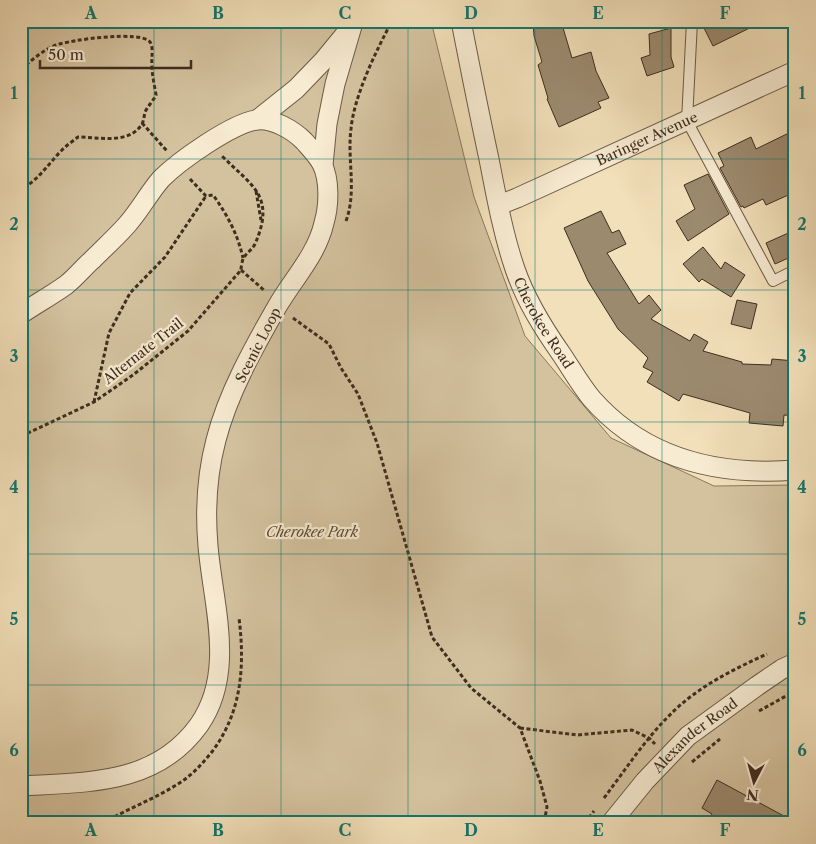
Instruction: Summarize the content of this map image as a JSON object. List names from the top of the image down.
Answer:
{
  "streets": {
    "street": [
      "Baringer Avenue",
      "Cherokee Road",
      "Scenic Loop",
      "Alexander Road"
    ],
    "path": ["Alternate Trail"]
  },
  "crossings": [
    ["Baringer Avenue", "Cherokee Road"]
  ],
  "parks": ["Cherokee Park"],
  "scale_bar": "50 m",
  "north": "bottom",
  "grid": {
    "columns": [
      "A",
      "B",
      "C",
      "D",
      "E",
      "F"
    ],
    "rows": [
      "1",
      "2",
      "3",
      "4",
      "5",
      "6"
    ]
  }
}
